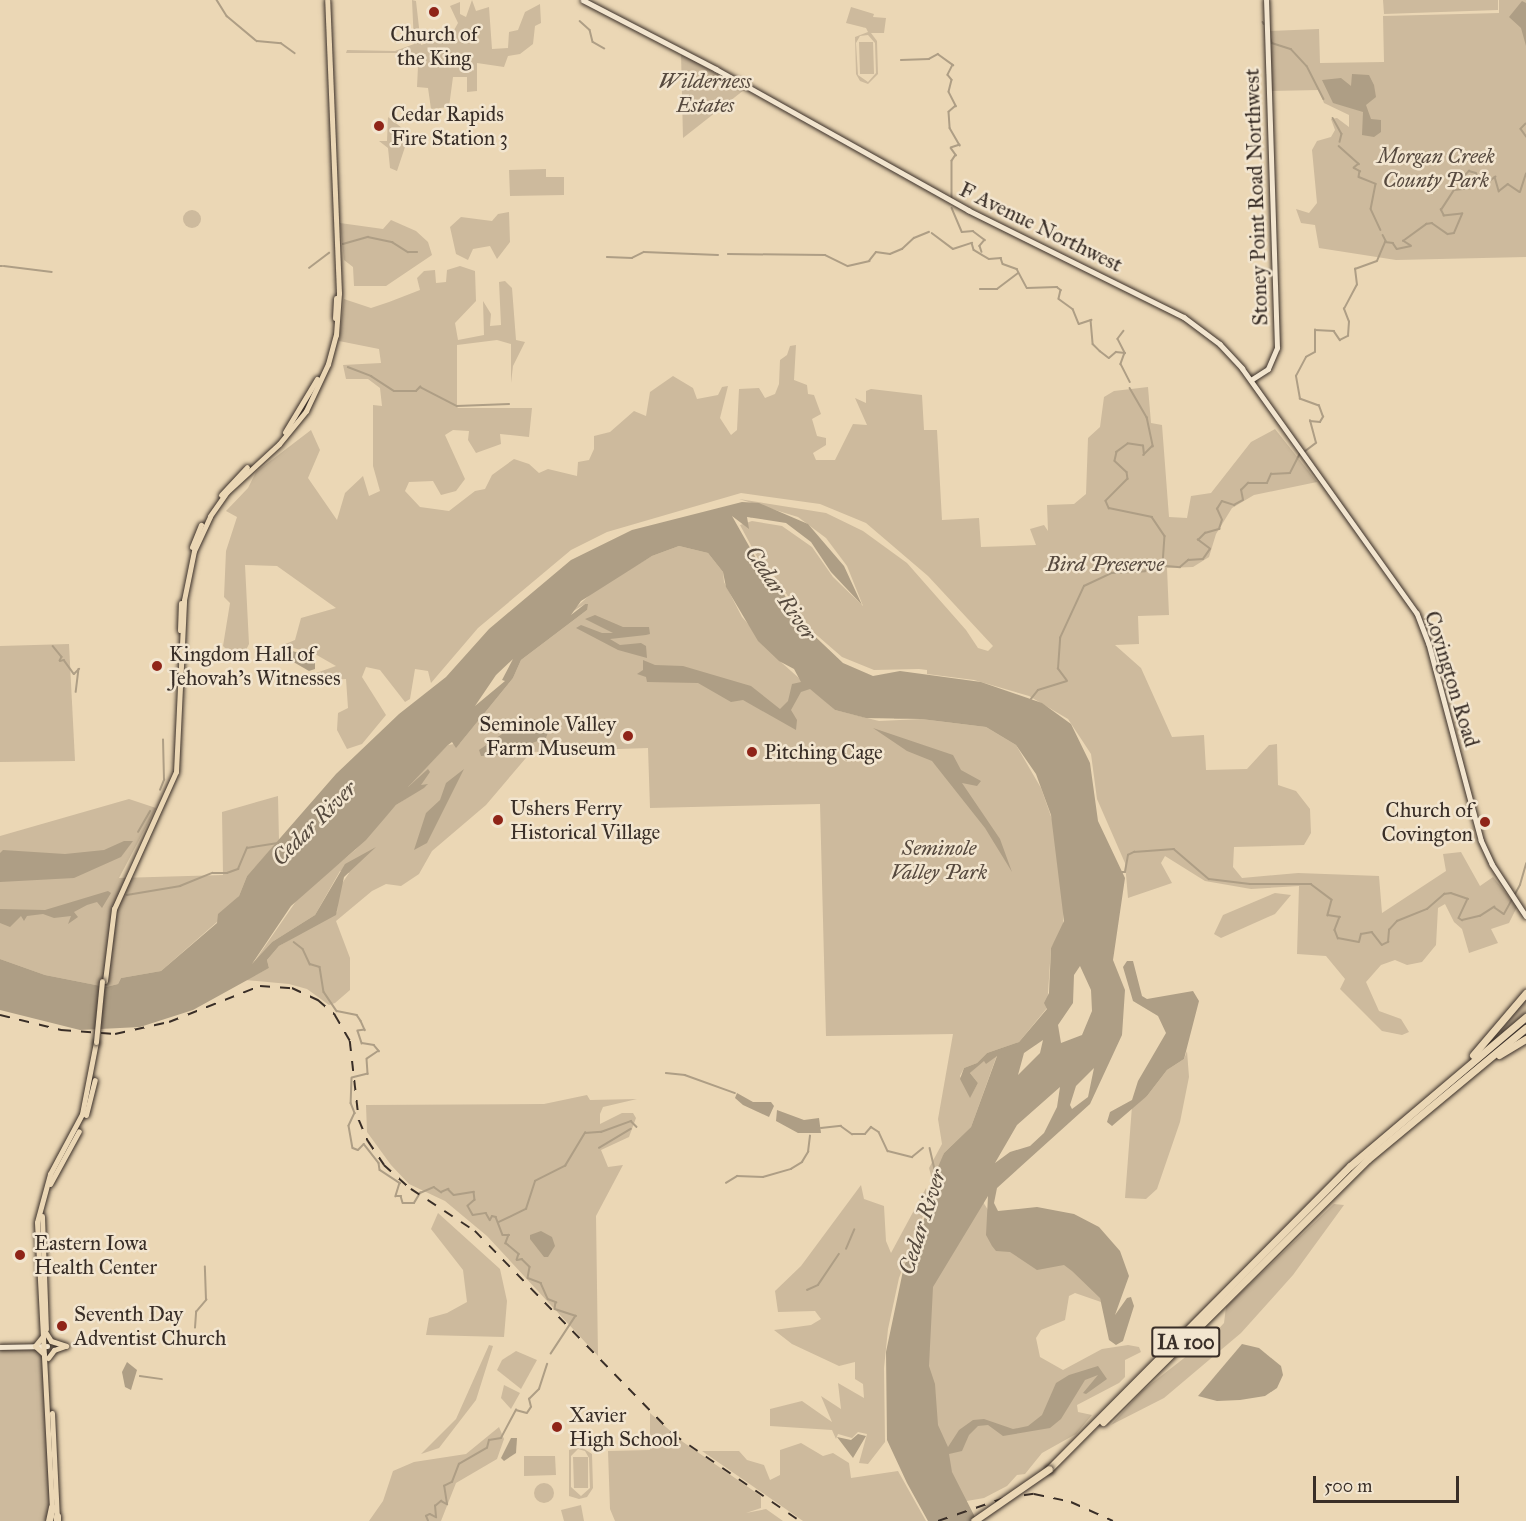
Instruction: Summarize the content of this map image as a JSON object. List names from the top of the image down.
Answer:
{
  "streets": {
    "highway": ["IA 100"],
    "main road": ["Stoney Point Road Northwest", "F Avenue Northwest", "Covington Road"]
  },
  "crossings": [
    ["Stoney Point Road Northwest", "F Avenue Northwest"],
    ["Stoney Point Road Northwest", "Covington Road"],
    ["F Avenue Northwest", "Covington Road"]
  ],
  "water": ["Cedar River"],
  "parks": [
    "Wilderness Estates",
    "Morgan Creek County Park",
    "Bird Preserve",
    "Seminole Valley Park"
  ],
  "places": [
    "Church of the King",
    "Cedar Rapids Fire Station 3",
    "Kingdom Hall of Jehovah's Witnesses",
    "Seminole Valley Farm Museum",
    "Pitching Cage",
    "Ushers Ferry Historical Village",
    "Church of Covington",
    "Eastern Iowa Health Center",
    "Seventh Day Adventist Church",
    "Xavier High School"
  ],
  "scale_bar": "500 m"
}
